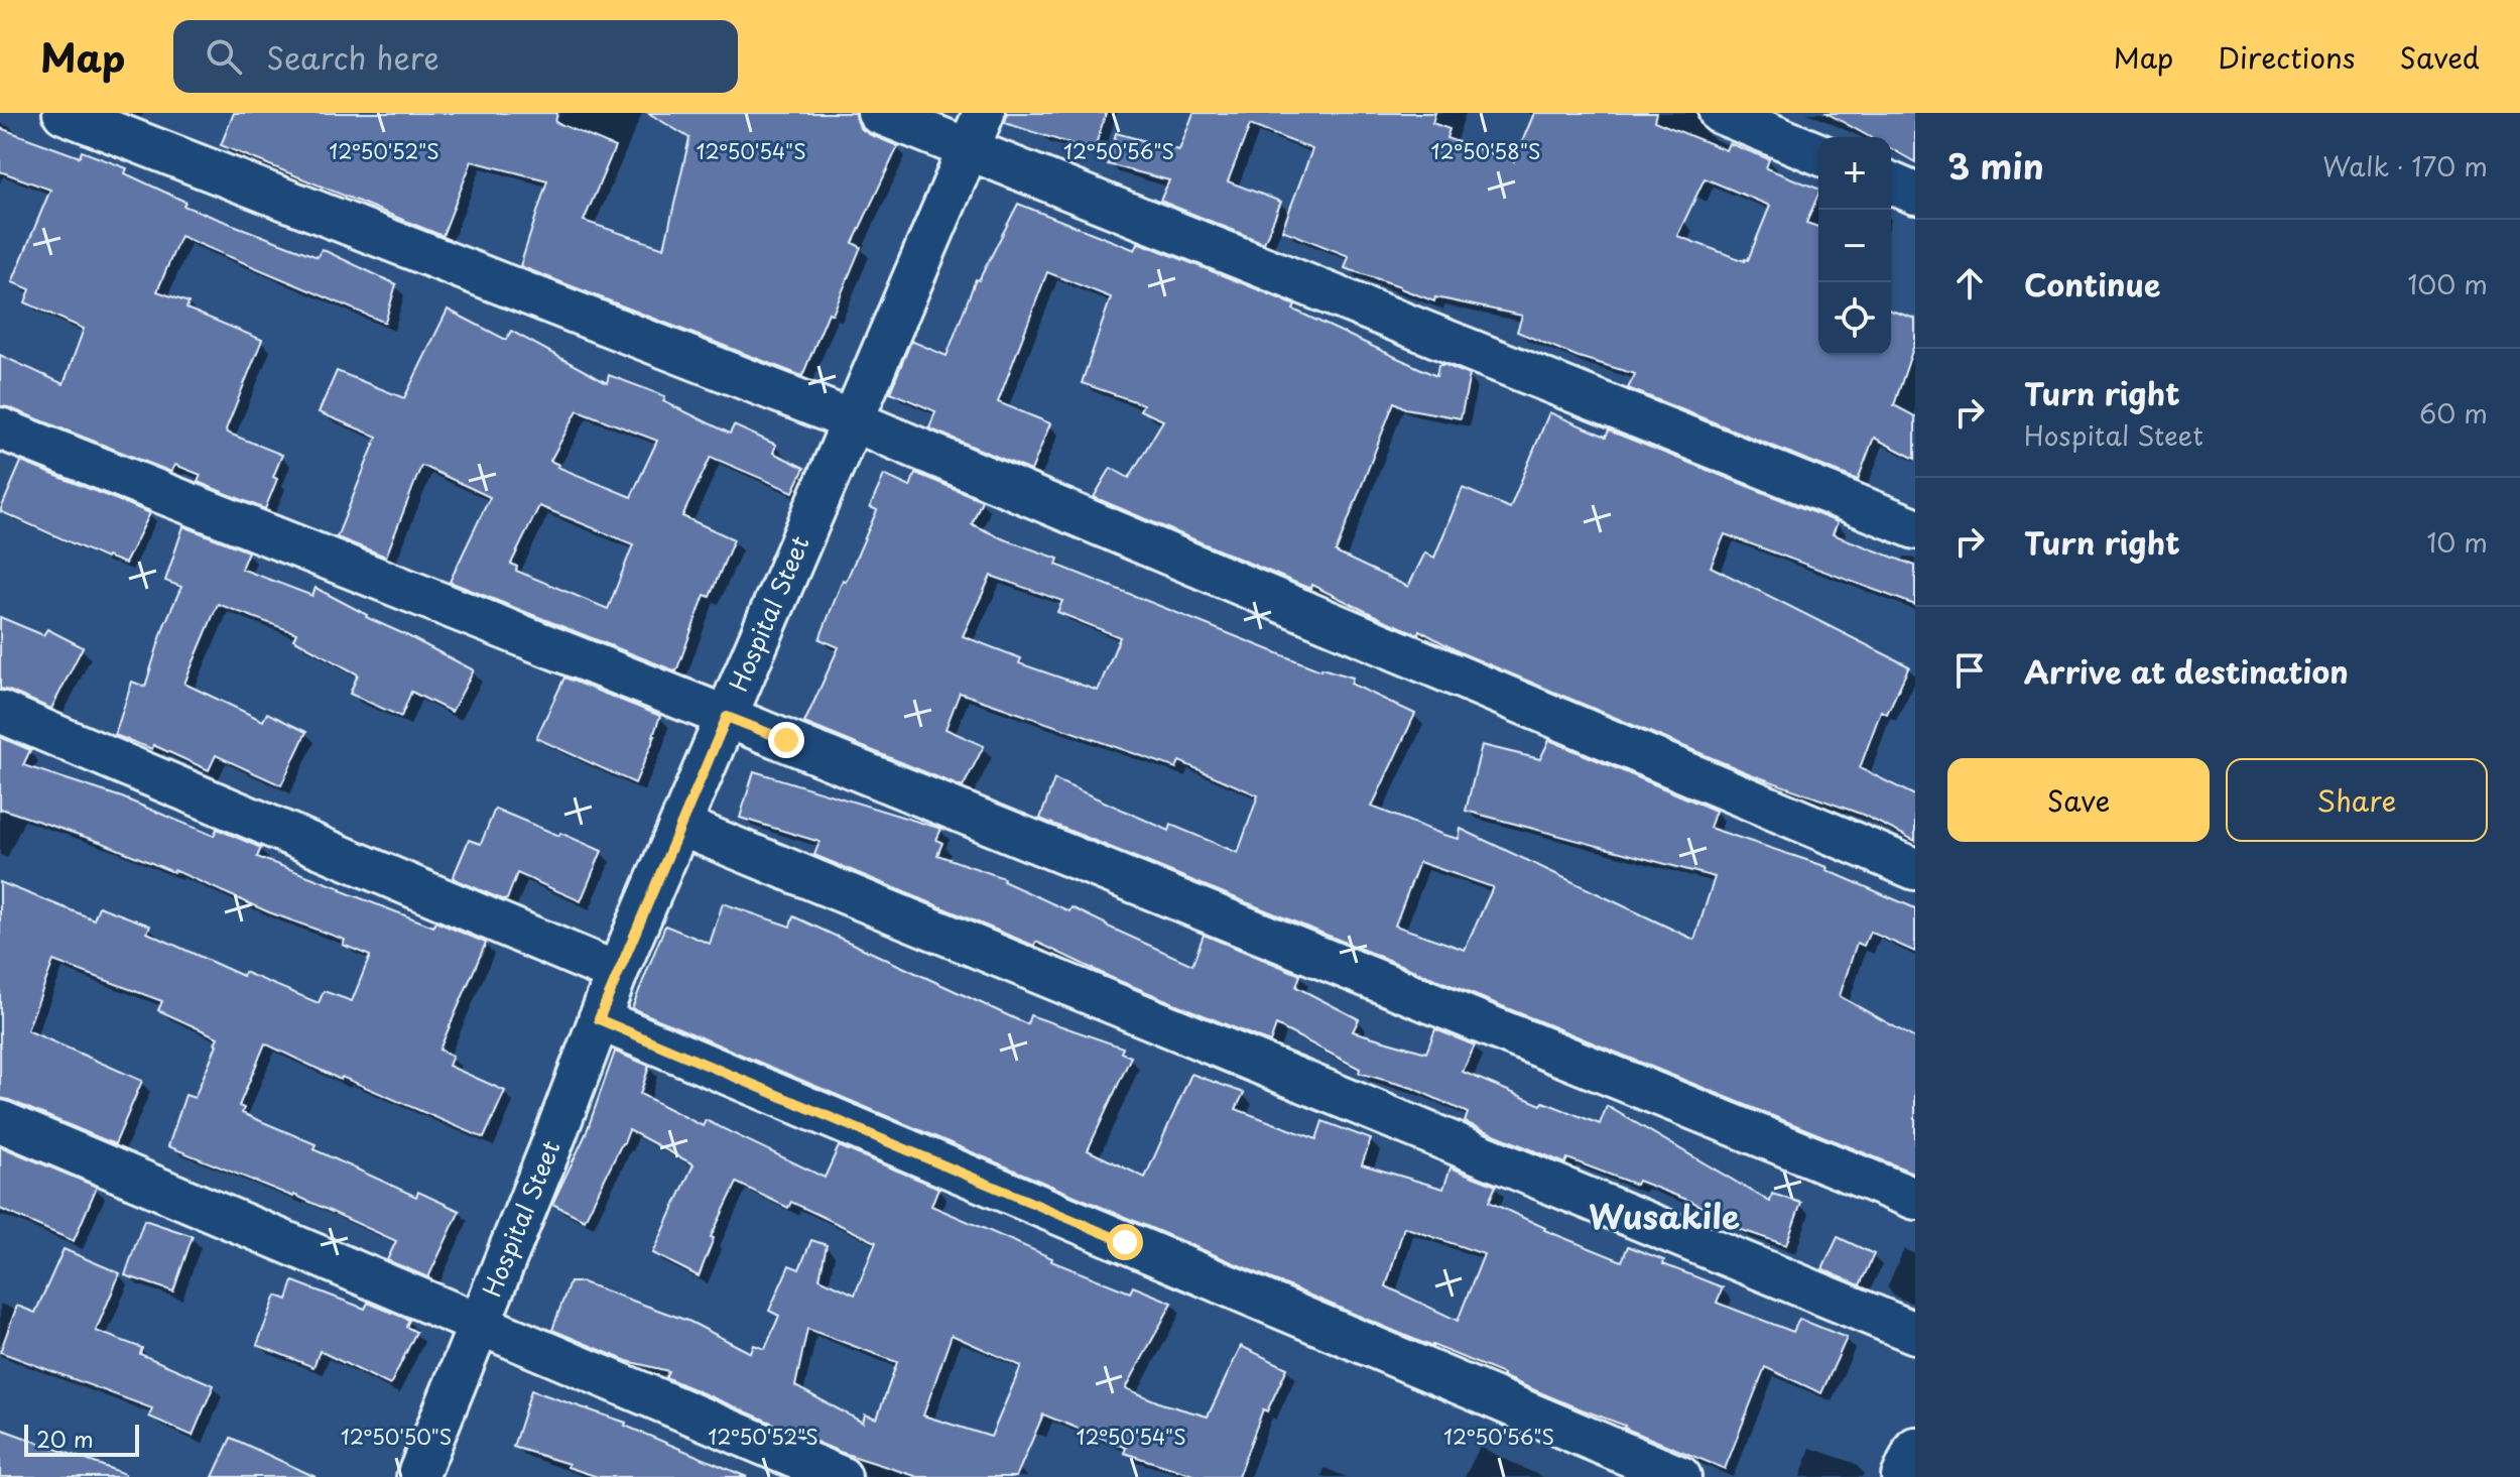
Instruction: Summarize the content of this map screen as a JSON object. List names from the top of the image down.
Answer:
{
  "streets": {
    "street": ["Hospital Steet"]
  },
  "districts": ["Wusakile"],
  "scale_bar": "20 m",
  "page": {
    "header": "Map",
    "search": "Search here",
    "nav": ["Map", "Directions", "Saved"],
    "heading": ["3 min", "Walk · 170 m"],
    "map_buttons": ["+", "−"],
    "list": [
      ["Continue", "100 m"],
      ["Turn right", "Hospital Steet", "60 m"],
      ["Turn right", "10 m"],
      "Arrive at destination"
    ],
    "buttons": ["Save", "Share"],
    "scale": "20 m"
  },
  "coordinates": [
    "12°50'52\"S",
    "12°50'54\"S",
    "12°50'56\"S",
    "12°50'58\"S",
    "12°50'50\"S"
  ]
}
